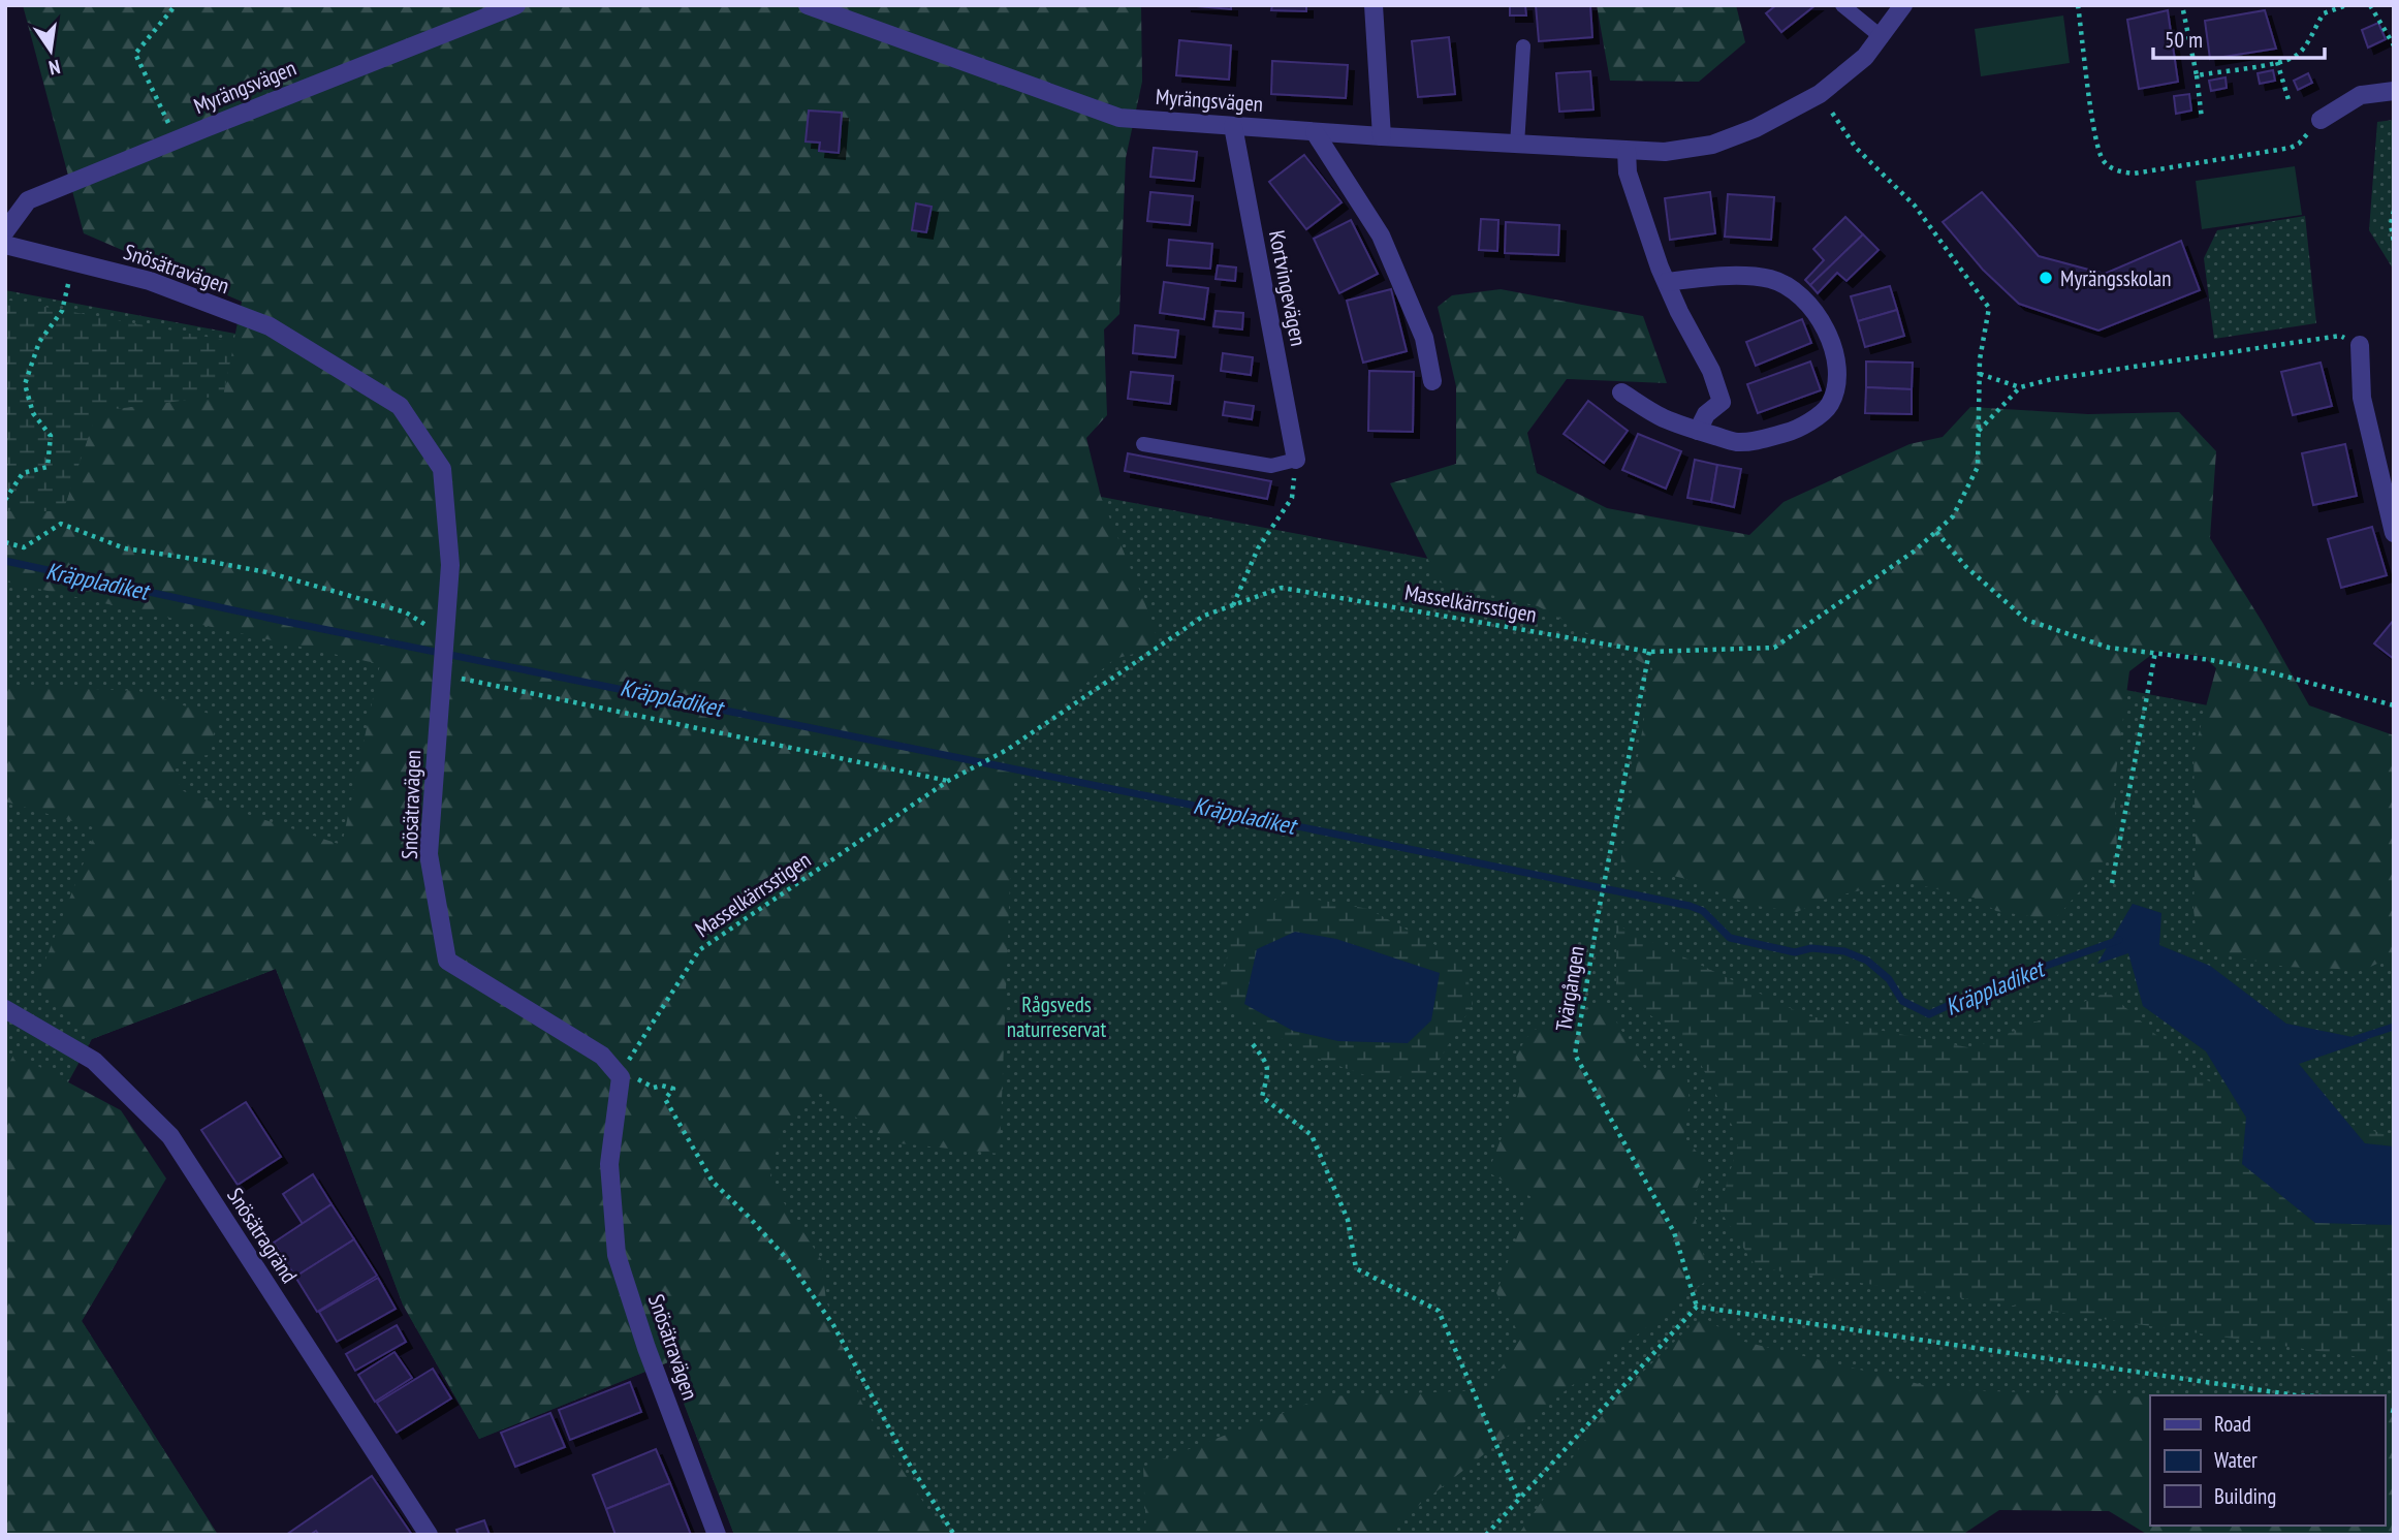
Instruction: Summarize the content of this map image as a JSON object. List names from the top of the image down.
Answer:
{
  "streets": {
    "street": [
      "Myrängsvägen",
      "Snösätravägen",
      "Kortvingevägen",
      "Snösätragränd"
    ],
    "path": ["Masselkärrsstigen", "Tvärgången"]
  },
  "crossings": [
    ["Myrängsvägen", "Kortvingevägen"],
    ["Myrängsvägen", "Masselkärrsstigen"],
    ["Snösätravägen", "Masselkärrsstigen"],
    ["Masselkärrsstigen", "Tvärgången"]
  ],
  "water": ["Kräppladiket"],
  "parks": ["Rågsveds naturreservat"],
  "places": ["Myrängsskolan"],
  "legend": ["Road", "Water", "Building"],
  "scale_bar": "50 m",
  "north": "bottom"
}
